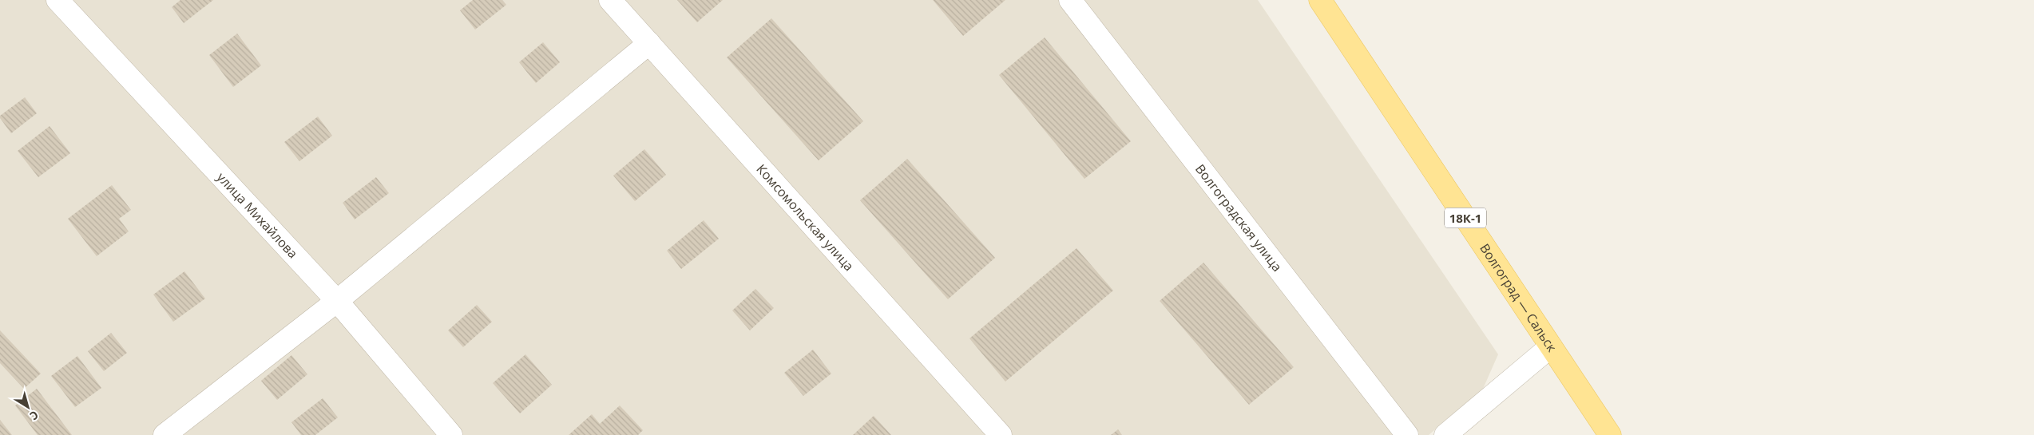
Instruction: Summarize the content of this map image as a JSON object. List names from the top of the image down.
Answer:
{
  "streets": {
    "main road": ["18К-1", "Волгоград — Сальск"],
    "street": ["улица Михайлова", "Комсомольская улица", "Волгоградская улица"]
  },
  "north": "bottom right"
}
